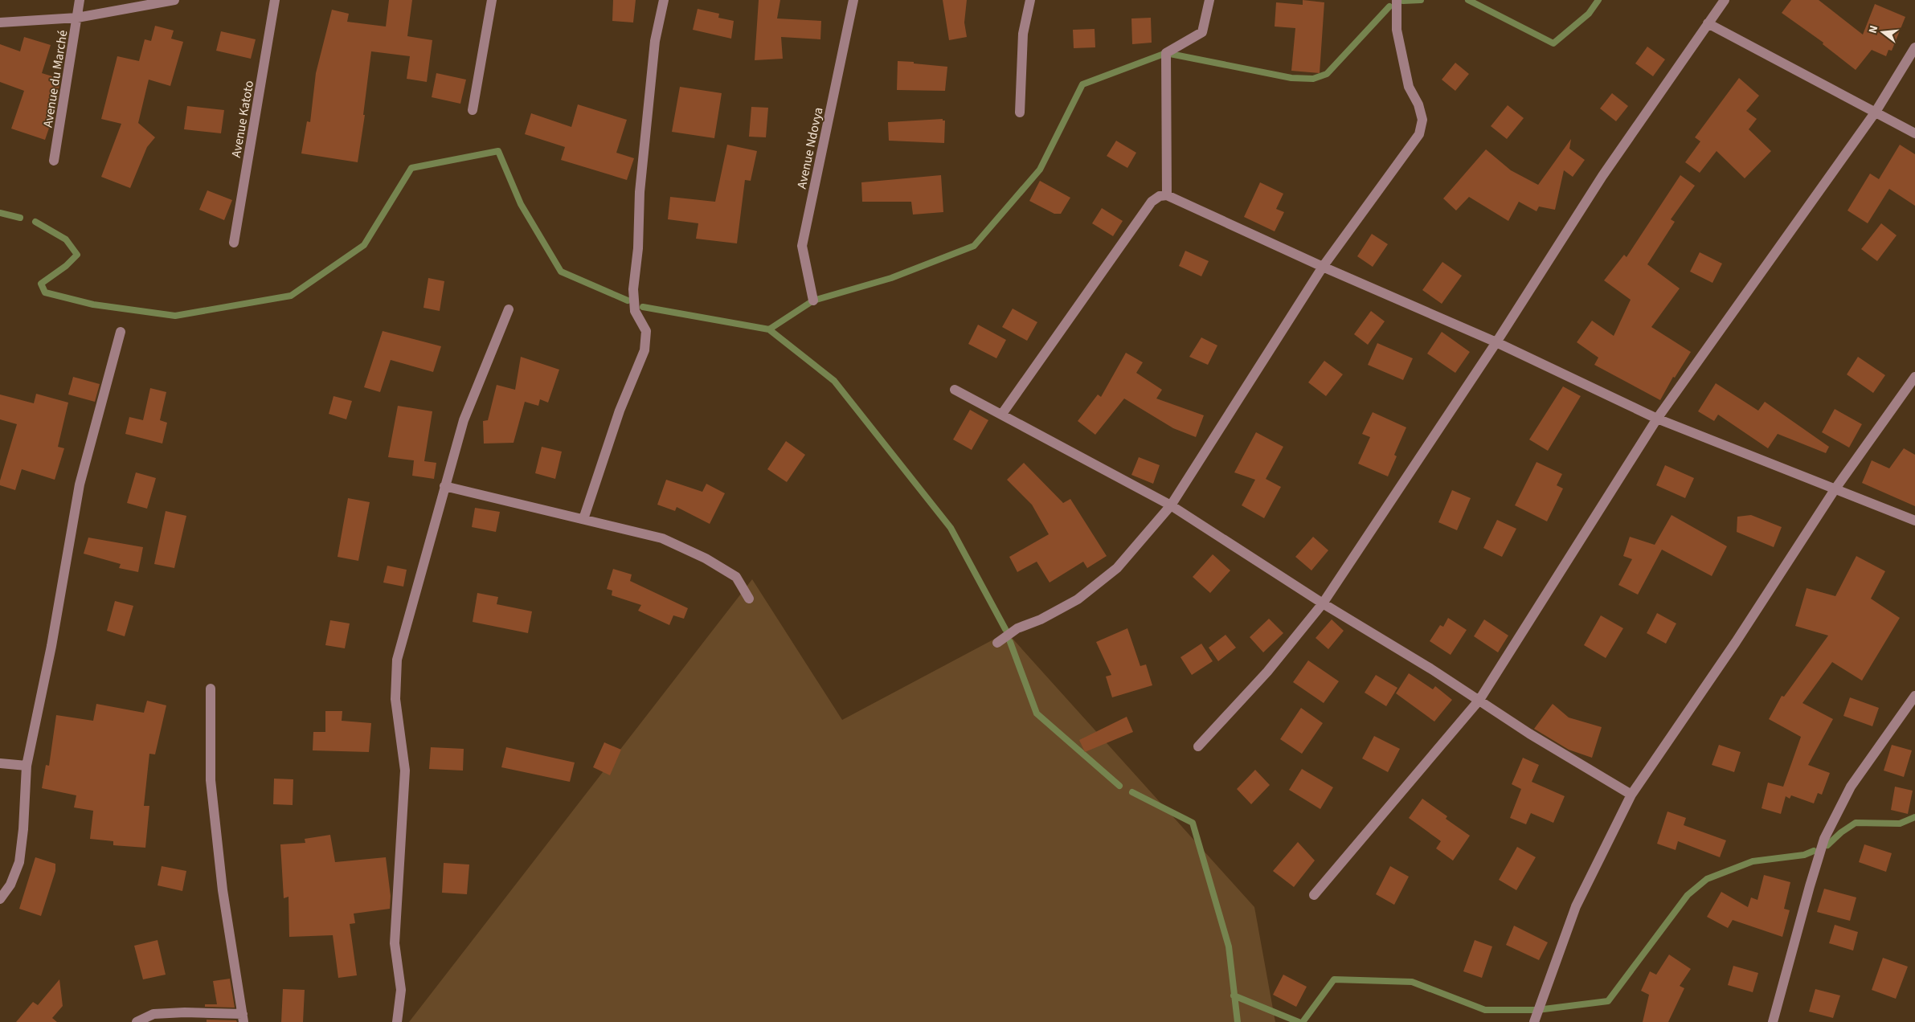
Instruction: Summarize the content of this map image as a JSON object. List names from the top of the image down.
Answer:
{
  "streets": {
    "street": ["Avenue du Marché", "Avenue Katoto", "Avenue Ndovya"]
  },
  "north": "left"
}
